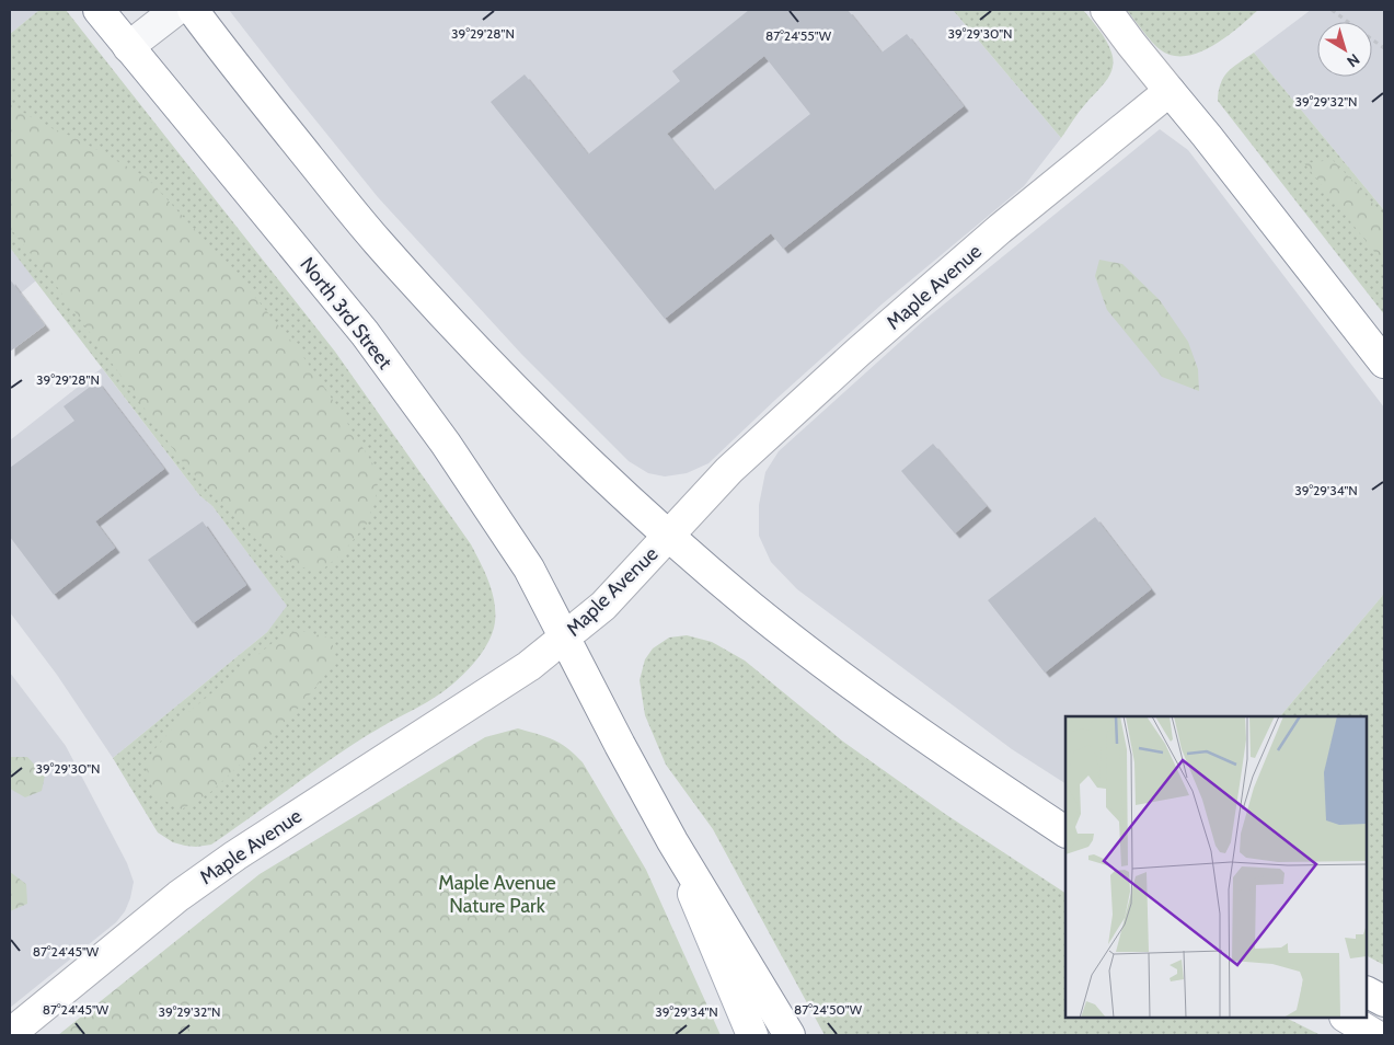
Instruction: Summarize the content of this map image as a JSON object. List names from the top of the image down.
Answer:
{
  "streets": {
    "main road": ["Maple Avenue", "North 3rd Street"]
  },
  "crossings": [
    ["Maple Avenue", "North 3rd Street"]
  ],
  "parks": ["Maple Avenue Nature Park"],
  "north": "bottom right",
  "coordinates": [
    "39°29'28\"N",
    "39°29'30\"N",
    "87°24'55\"W",
    "39°29'32\"N",
    "39°29'34\"N",
    "87°24'45\"W",
    "87°24'50\"W"
  ]
}
